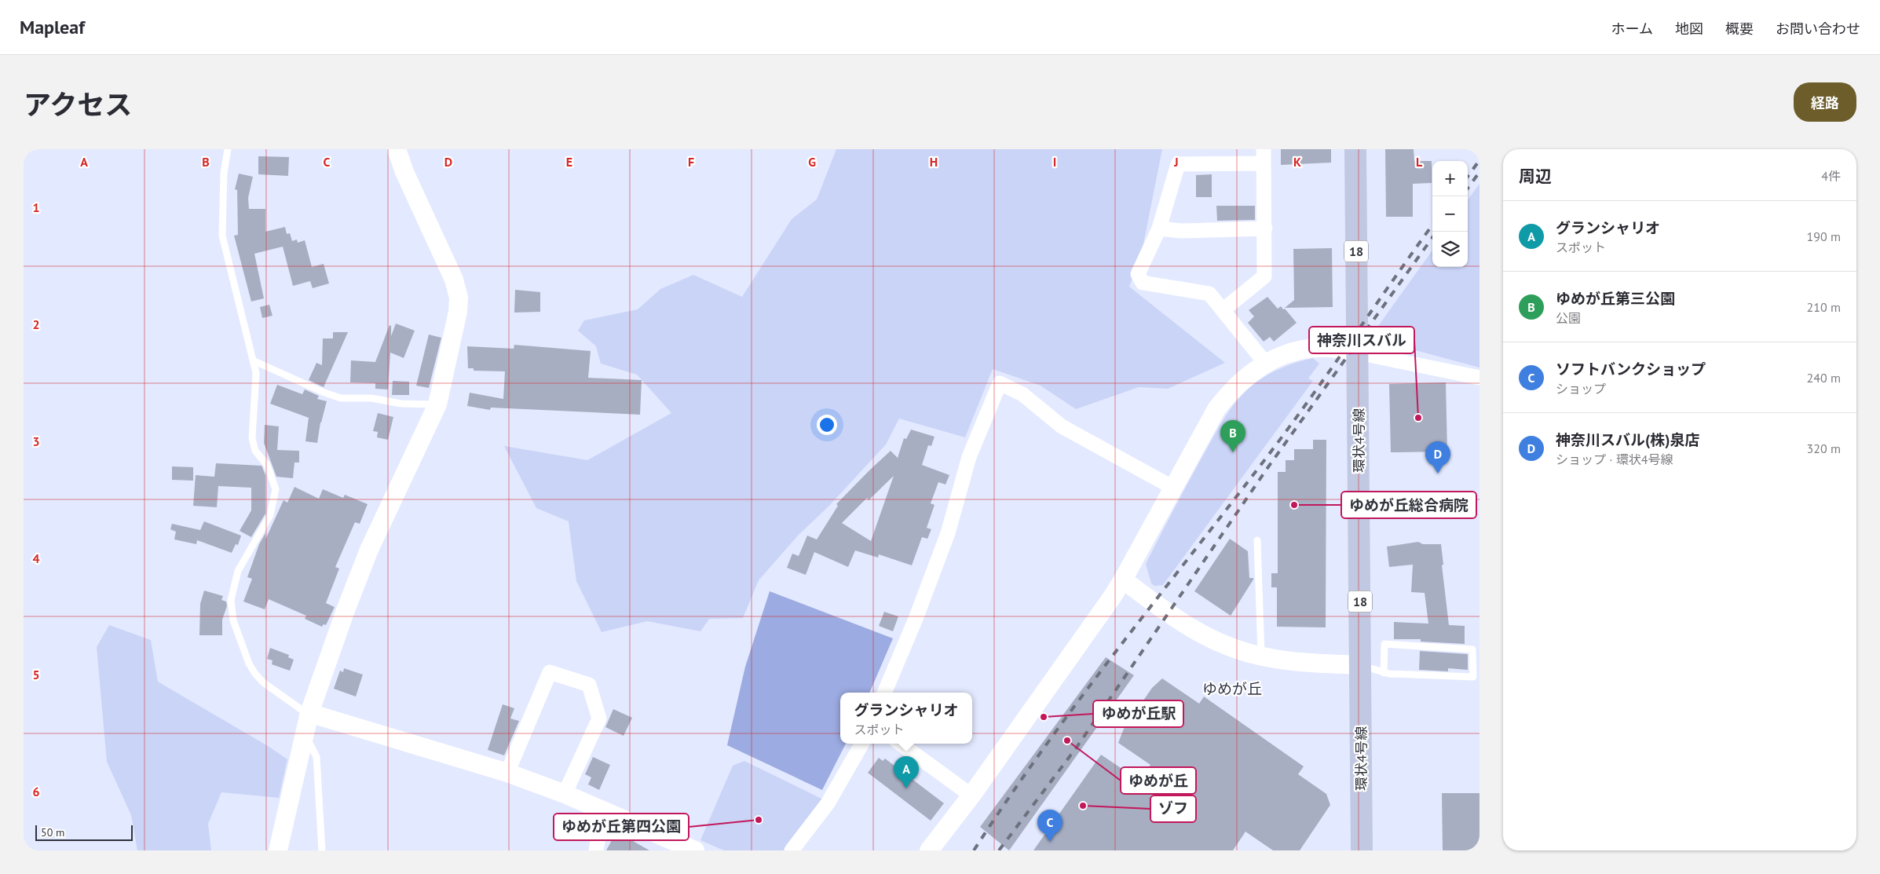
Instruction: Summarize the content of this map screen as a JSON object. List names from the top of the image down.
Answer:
{
  "streets": {
    "main road": ["18", "環状4号線"]
  },
  "districts": ["ゆめが丘"],
  "places": [
    "神奈川スバル",
    "ゆめが丘総合病院",
    "ゆめが丘駅",
    "ゆめが丘",
    "ゾフ",
    "ゆめが丘第四公園"
  ],
  "scale_bar": "50 m",
  "page": {
    "header": "Mapleaf",
    "nav": [
      "ホーム",
      "地図",
      "概要",
      "お問い合わせ"
    ],
    "title": "アクセス",
    "buttons": "経路",
    "heading": ["周辺", "4件"],
    "map_buttons": ["+", "−"],
    "list": [
      {
        "mark": "A",
        "name": "グランシャリオ",
        "note": "スポット",
        "value": "190 m"
      },
      {
        "mark": "B",
        "name": "ゆめが丘第三公園",
        "note": "公園",
        "value": "210 m"
      },
      {
        "mark": "C",
        "name": "ソフトバンクショップ",
        "note": "ショップ",
        "value": "240 m"
      },
      {
        "mark": "D",
        "name": "神奈川スバル(株)泉店",
        "note": "ショップ · 環状4号線",
        "value": "320 m"
      }
    ],
    "pins": [
      "B",
      "D",
      "A",
      "C"
    ],
    "popup": ["グランシャリオ", "スポット"],
    "scale": "50 m"
  },
  "grid": {
    "columns": [
      "A",
      "B",
      "C",
      "D",
      "E",
      "F",
      "G",
      "H",
      "I",
      "J",
      "K",
      "L"
    ],
    "rows": [
      "1",
      "2",
      "3",
      "4",
      "5",
      "6"
    ]
  }
}
